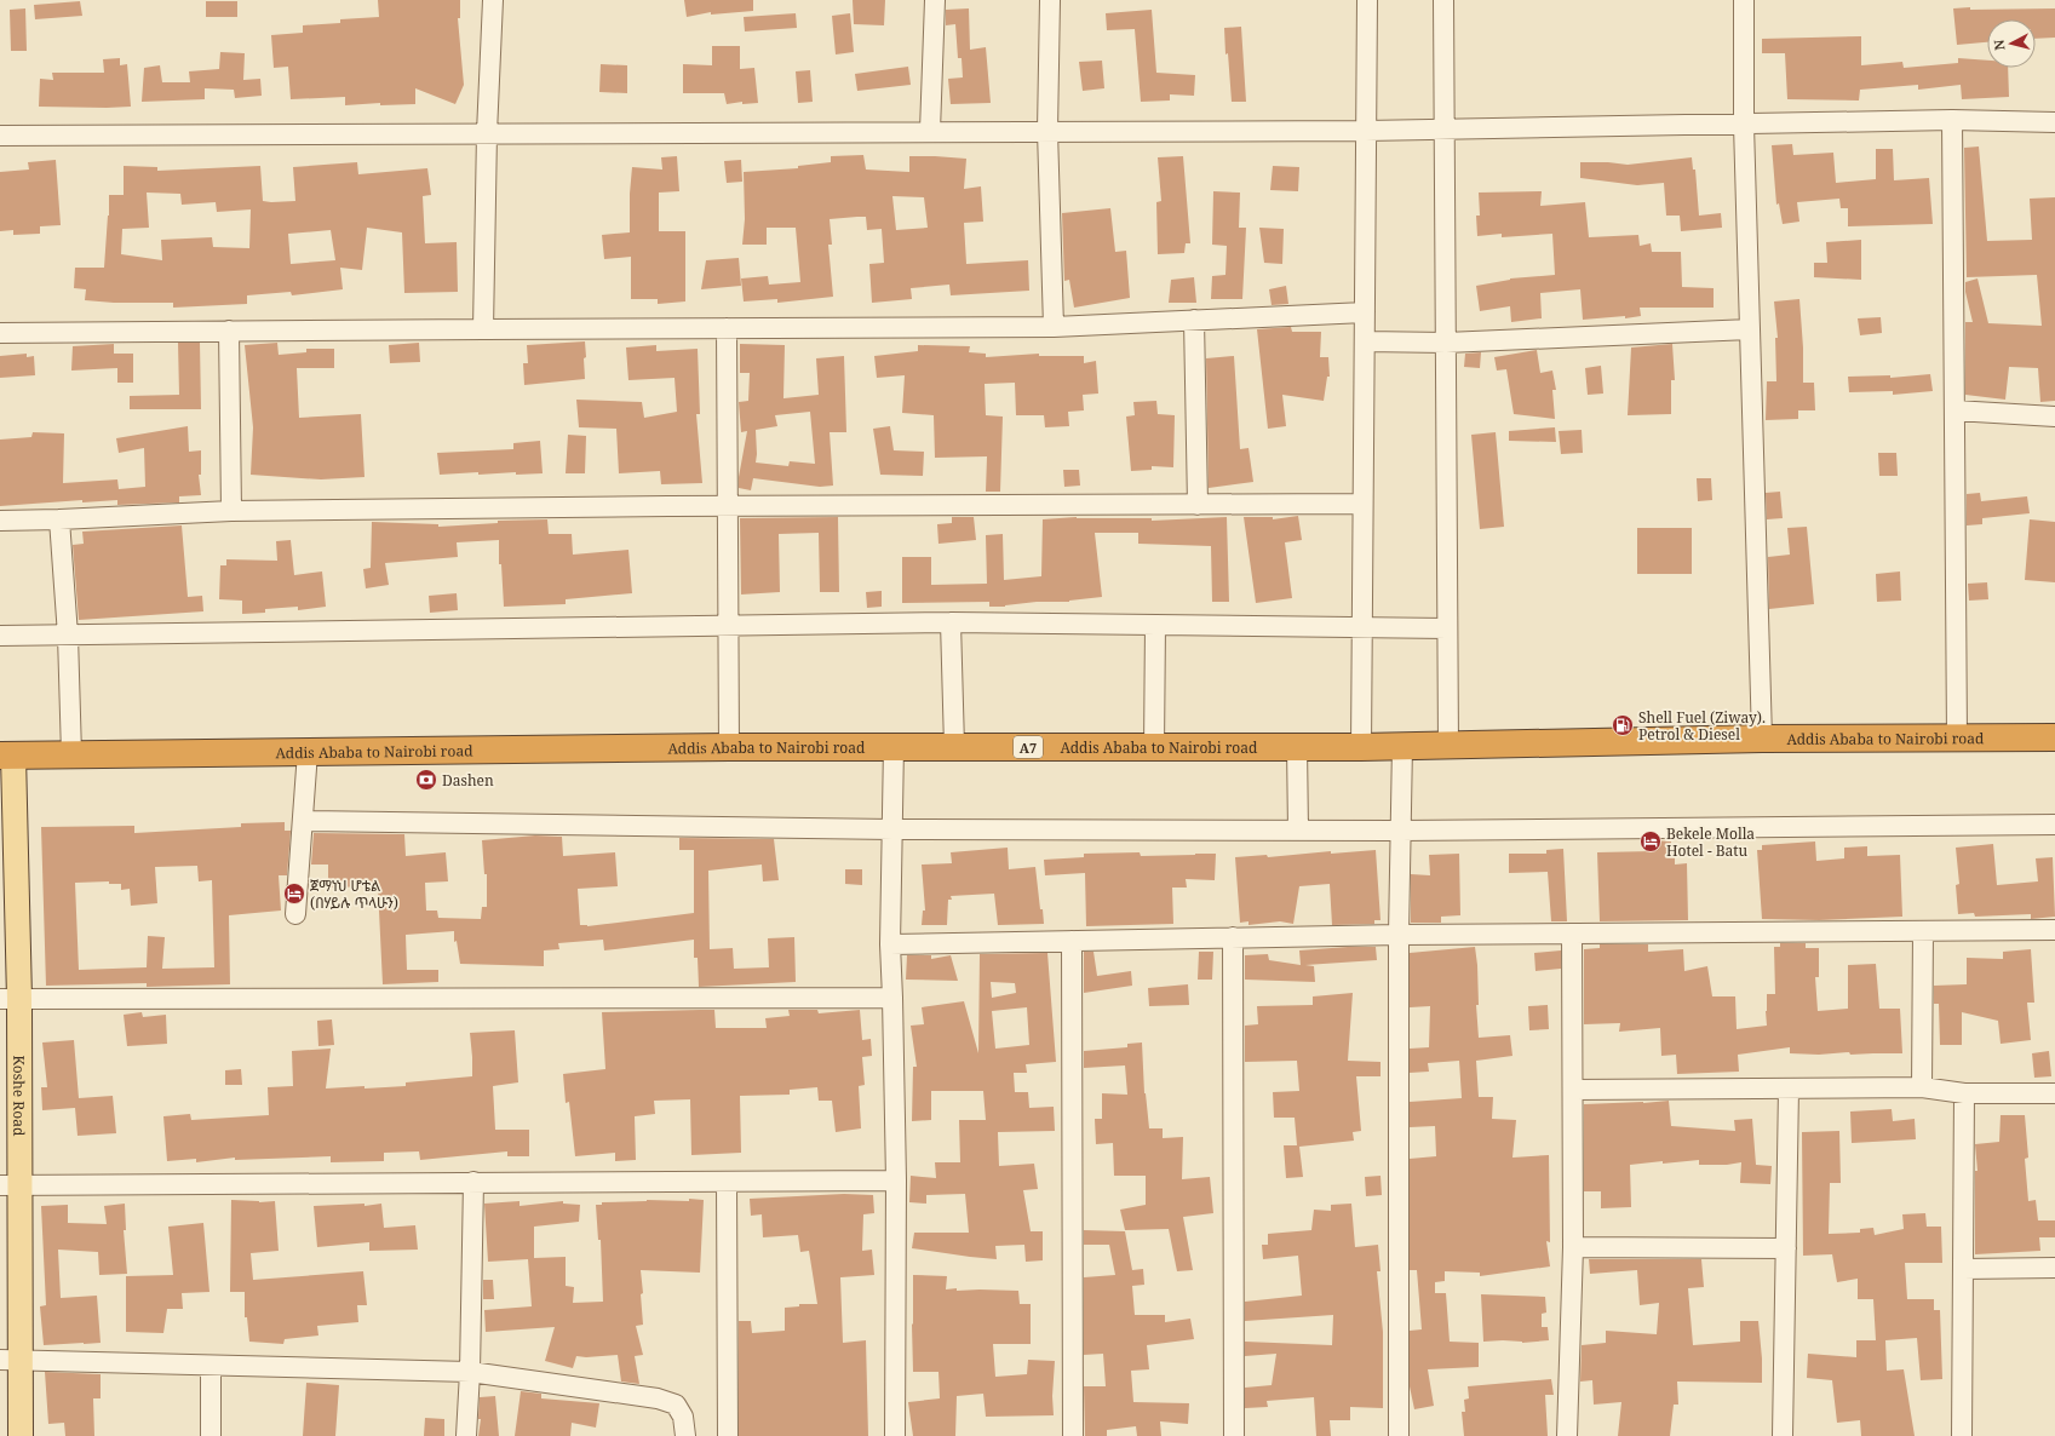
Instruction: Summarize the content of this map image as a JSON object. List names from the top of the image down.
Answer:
{
  "streets": {
    "highway": ["Addis Ababa to Nairobi road", "A7"],
    "main road": ["Koshe Road"]
  },
  "crossings": [
    ["Addis Ababa to Nairobi road", "Koshe Road"]
  ],
  "places": {
    "fuel station": ["Shell Fuel (Ziway). Petrol & Diesel"],
    "bank": ["Dashen"],
    "hotel": ["Bekele Molla Hotel - Batu", "ጀማነህ ሆቴል (በሃይሉ ጥላሁን)"]
  },
  "north": "left"
}
